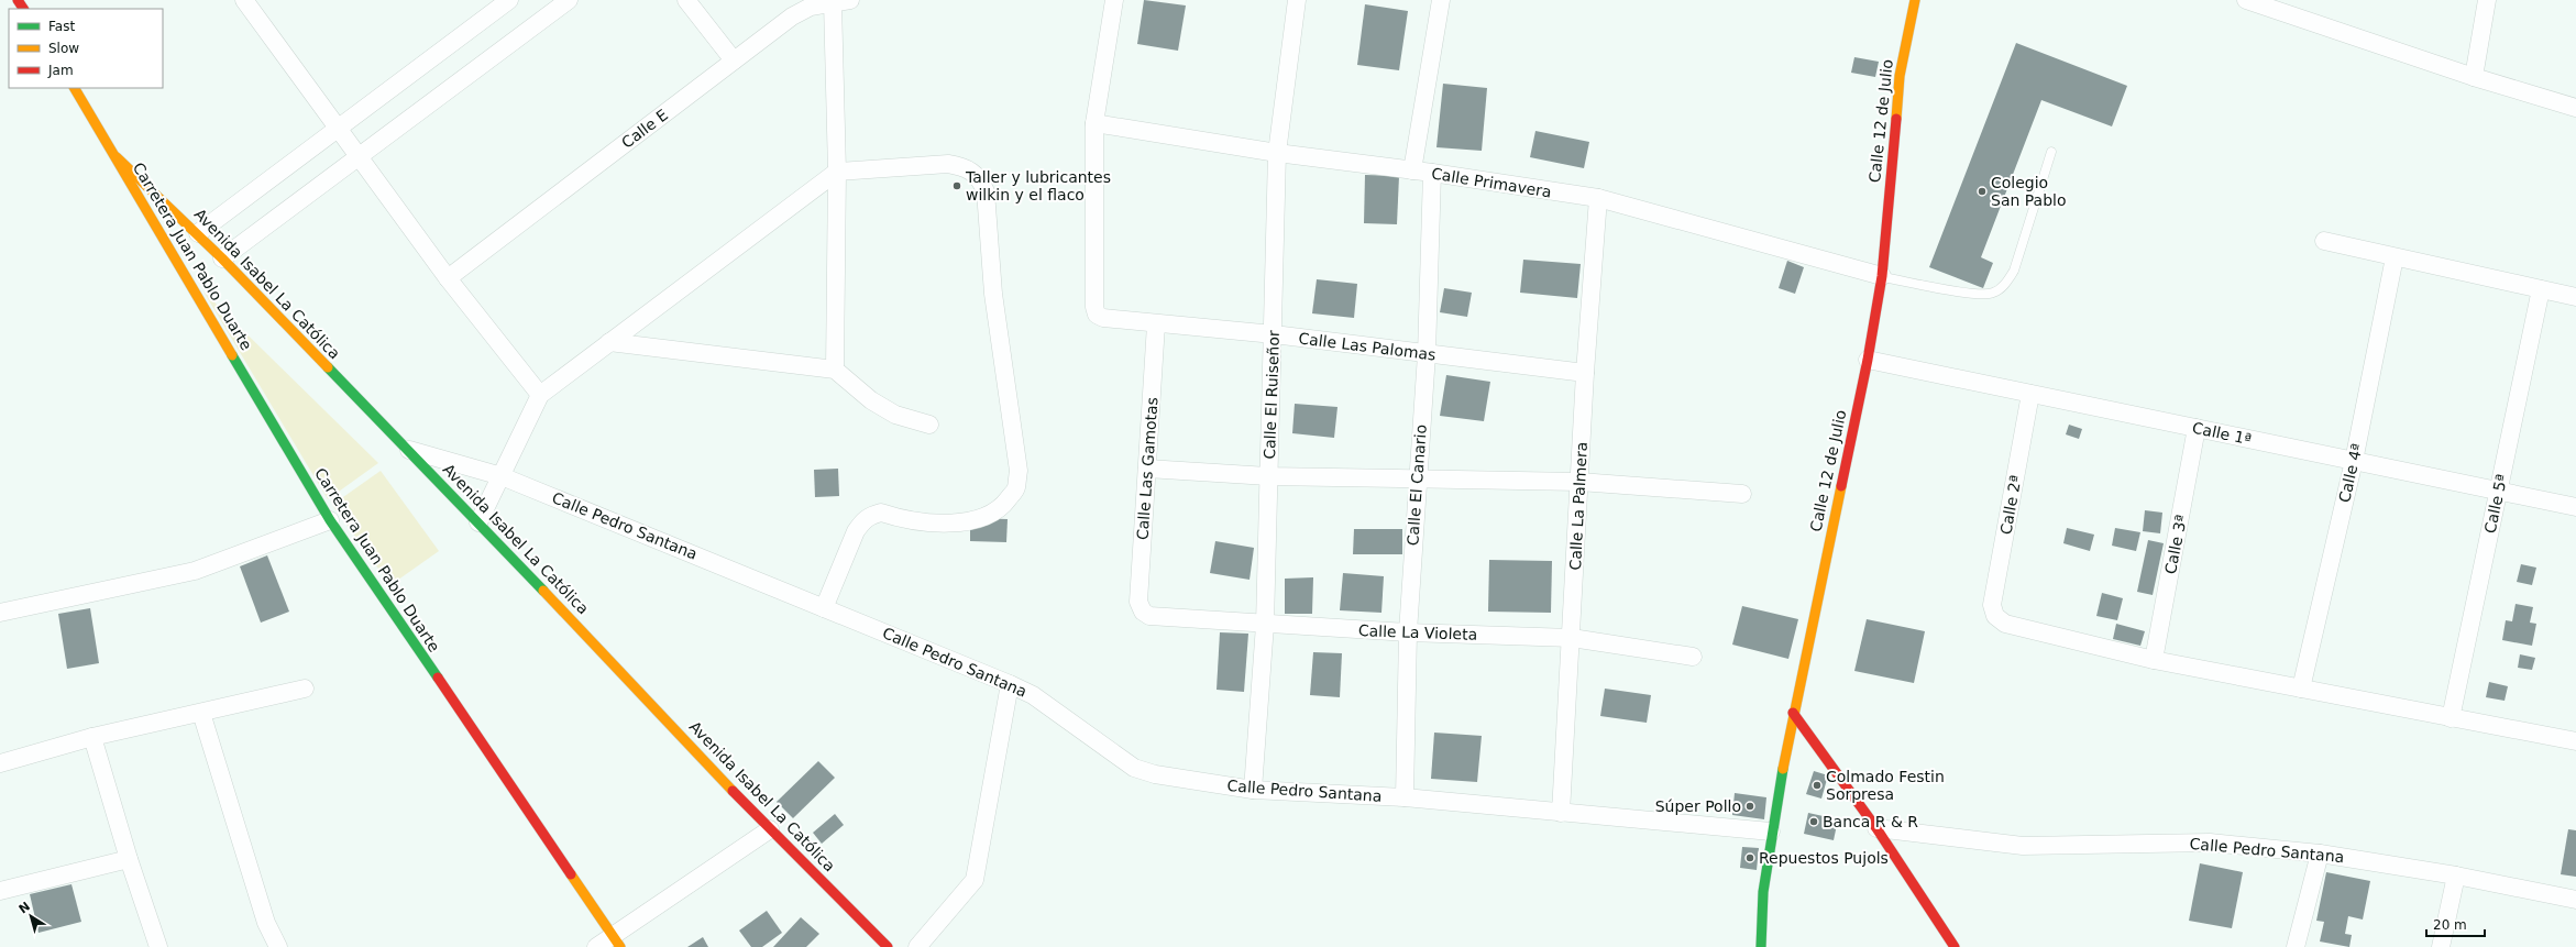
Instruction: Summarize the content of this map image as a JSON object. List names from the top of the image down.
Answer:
{
  "streets": {
    "main road": ["Calle 12 de Julio", "Carretera Juan Pablo Duarte", "Avenida Isabel La Católica"],
    "street": [
      "Calle E",
      "Calle Primavera",
      "Calle Las Palomas",
      "Calle El Ruiseñor",
      "Calle 1ª",
      "Calle Las Gamotas",
      "Calle 4ª",
      "Calle El Canario",
      "Calle 5ª",
      "Calle 2ª",
      "Calle La Palmera",
      "Calle Pedro Santana",
      "Calle 3ª",
      "Calle La Violeta"
    ]
  },
  "crossings": [
    ["Calle 12 de Julio", "Calle Primavera"],
    ["Calle 12 de Julio", "Calle 1ª"],
    ["Calle 12 de Julio", "Calle Pedro Santana"],
    ["Calle Primavera", "Calle Las Palomas"],
    ["Calle Primavera", "Calle El Ruiseñor"],
    ["Calle Primavera", "Calle El Canario"],
    ["Calle Primavera", "Calle La Palmera"],
    ["Carretera Juan Pablo Duarte", "Avenida Isabel La Católica"],
    ["Avenida Isabel La Católica", "Calle Pedro Santana"],
    ["Calle Las Palomas", "Calle El Ruiseñor"],
    ["Calle Las Palomas", "Calle Las Gamotas"],
    ["Calle Las Palomas", "Calle El Canario"],
    ["Calle Las Palomas", "Calle La Palmera"],
    ["Calle El Ruiseñor", "Calle Pedro Santana"],
    ["Calle El Ruiseñor", "Calle La Violeta"],
    ["Calle 1ª", "Calle 4ª"],
    ["Calle 1ª", "Calle 5ª"],
    ["Calle 1ª", "Calle 2ª"],
    ["Calle 1ª", "Calle 3ª"],
    ["Calle Las Gamotas", "Calle La Violeta"],
    ["Calle El Canario", "Calle Pedro Santana"],
    ["Calle El Canario", "Calle La Violeta"],
    ["Calle 2ª", "Calle 3ª"],
    ["Calle La Palmera", "Calle Pedro Santana"],
    ["Calle La Palmera", "Calle La Violeta"]
  ],
  "places": [
    "Taller y lubricantes wilkin y el flaco",
    "Colegio San Pablo",
    "Colmado Festin Sorpresa",
    "Súper Pollo",
    "Banca R & R",
    "Repuestos Pujols"
  ],
  "legend": ["Fast", "Slow", "Jam"],
  "scale_bar": "20 m",
  "north": "top left"
}
